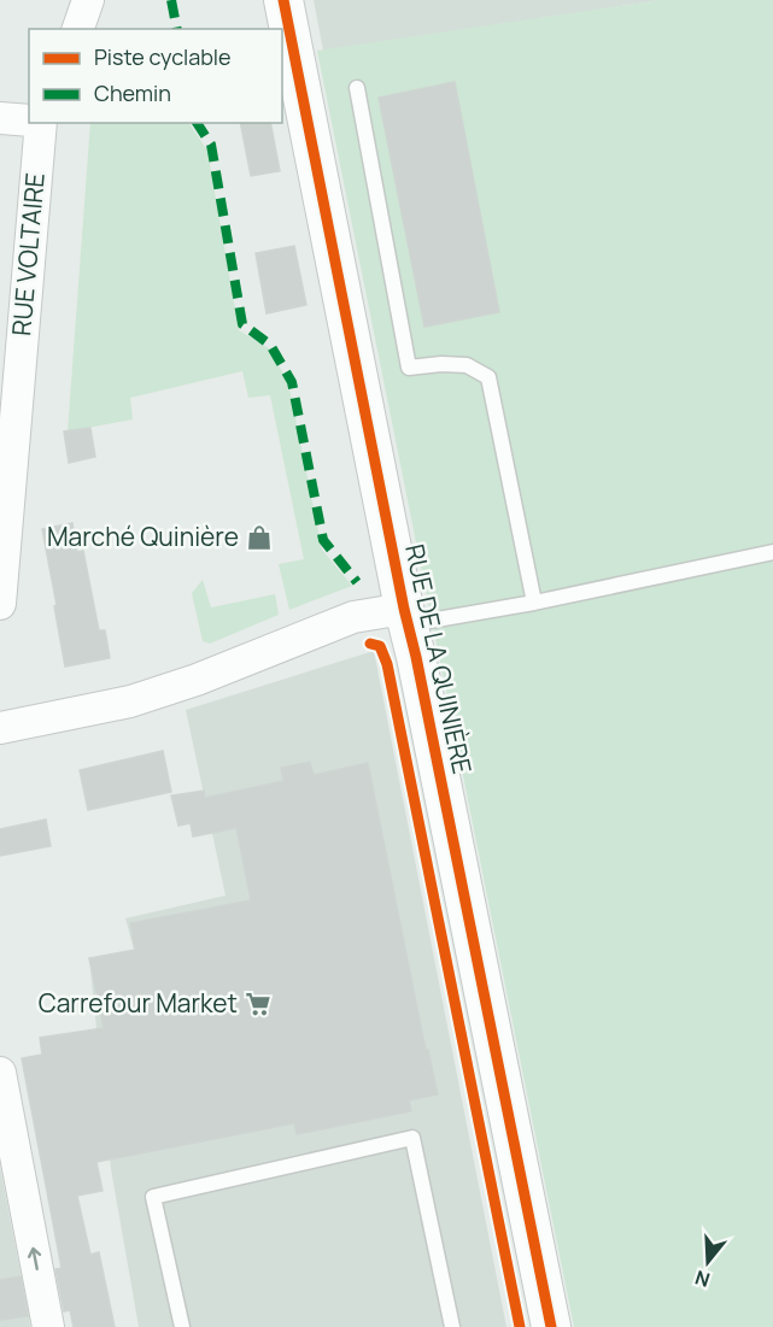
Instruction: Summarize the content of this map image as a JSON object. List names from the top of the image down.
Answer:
{
  "streets": {
    "street": ["RUE VOLTAIRE", "RUE DE LA QUINIÈRE"]
  },
  "places": {
    "shop": ["Marché Quinière"],
    "supermarket": ["Carrefour Market"]
  },
  "legend": ["Piste cyclable", "Chemin"],
  "north": "bottom"
}
